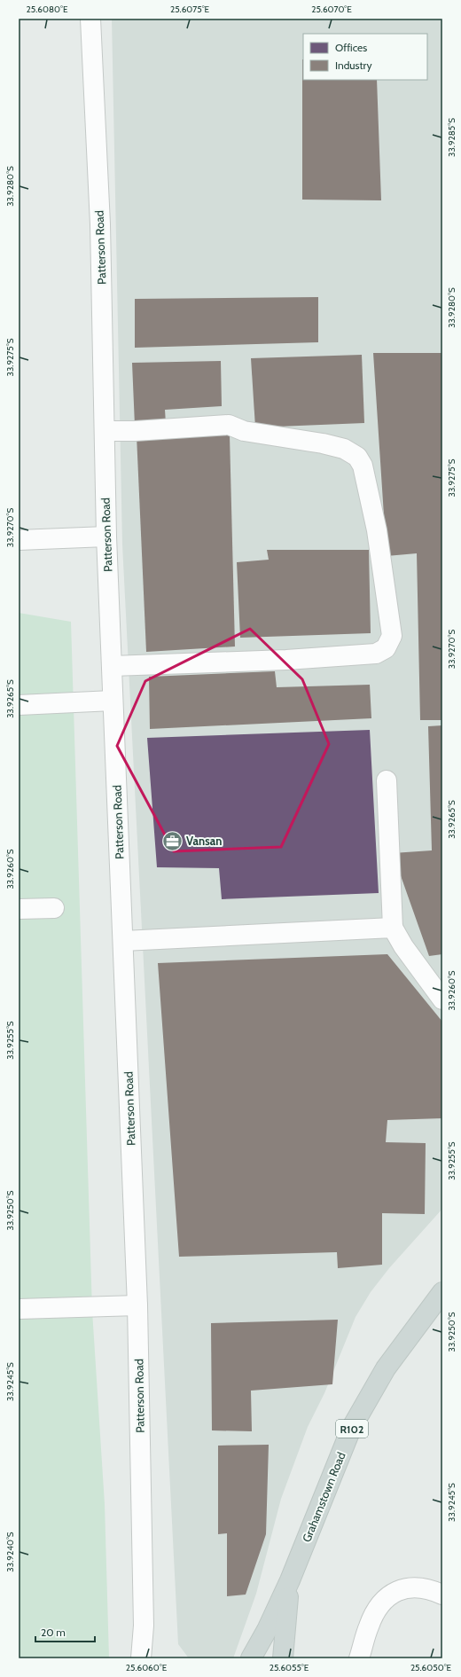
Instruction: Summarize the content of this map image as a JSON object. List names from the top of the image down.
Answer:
{
  "streets": {
    "main road": ["R102", "Grahamstown Road"],
    "street": ["Patterson Road"]
  },
  "places": {
    "office": ["Vansan"]
  },
  "legend": ["Offices", "Industry"],
  "scale_bar": "20 m",
  "coordinates": [
    "25.6080°E",
    "25.6075°E",
    "25.6070°E",
    "33.9285°S",
    "33.9280°S",
    "33.9275°S",
    "33.9270°S",
    "33.9265°S",
    "33.9260°S",
    "33.9255°S",
    "33.9250°S",
    "33.9245°S",
    "33.9240°S",
    "25.6060°E",
    "25.6055°E",
    "25.6050°E"
  ]
}
